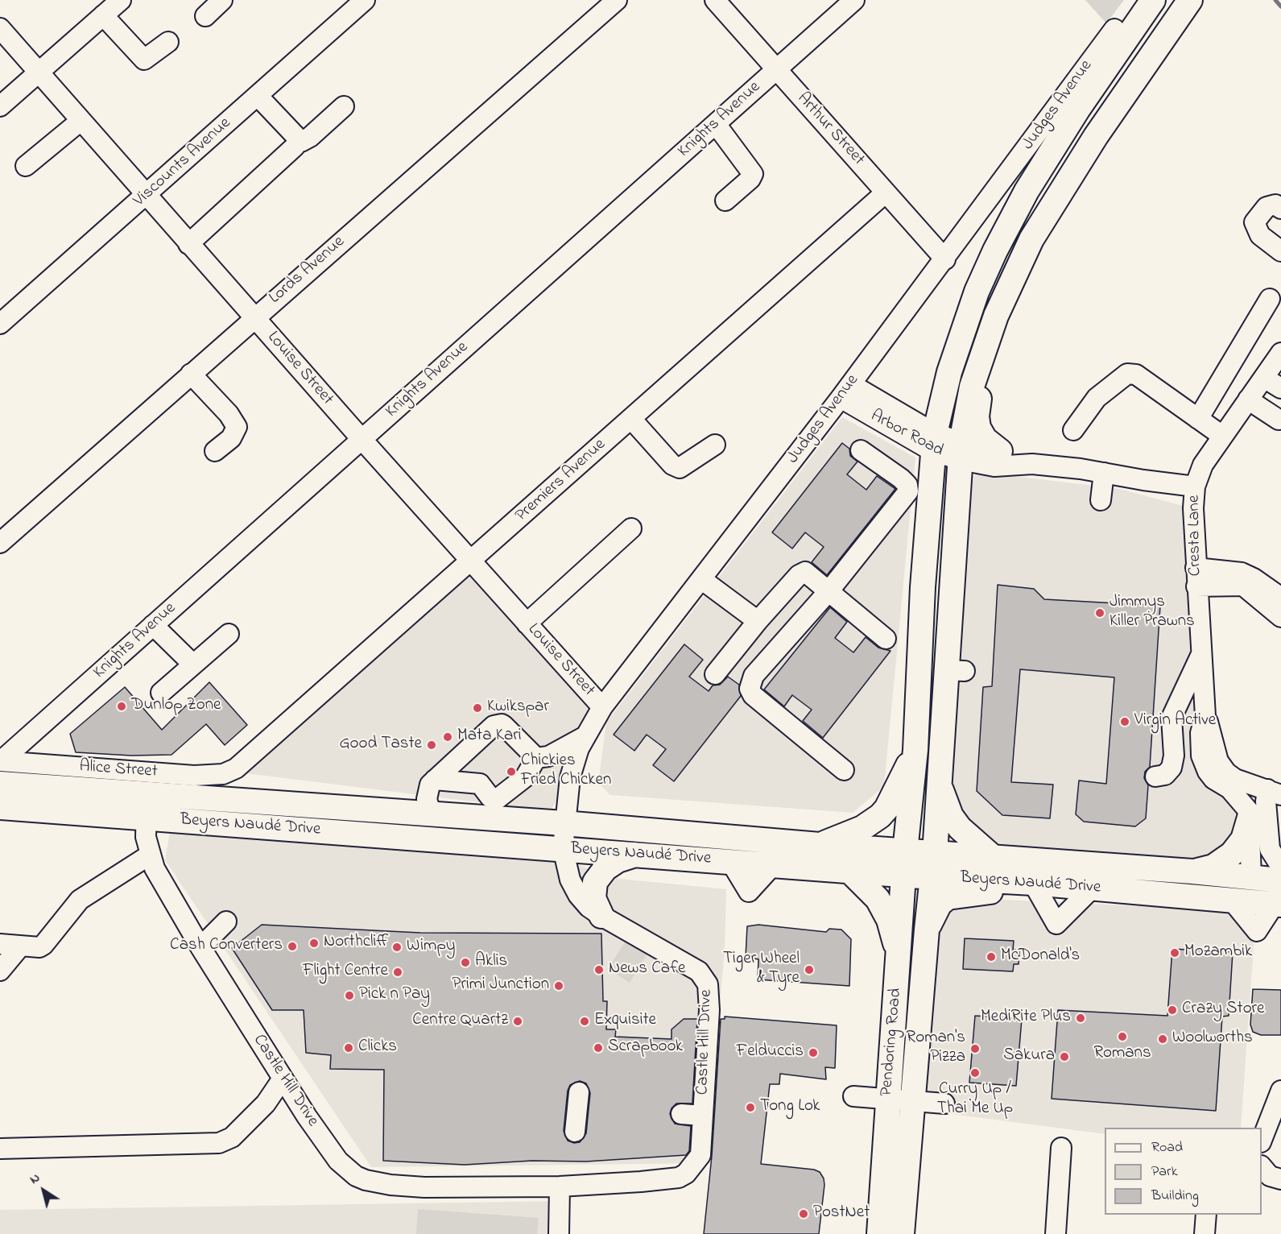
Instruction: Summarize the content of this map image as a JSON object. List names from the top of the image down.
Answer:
{
  "streets": {
    "main road": ["Judges Avenue", "Beyers Naudé Drive", "Pendoring Road"],
    "street": [
      "Knights Avenue",
      "Arthur Street",
      "Viscounts Avenue",
      "Lords Avenue",
      "Louise Street",
      "Arbor Road",
      "Premiers Avenue",
      "Cresta Lane",
      "Alice Street",
      "Castle Hill Drive"
    ]
  },
  "crossings": [
    ["Judges Avenue", "Arthur Street"],
    ["Judges Avenue", "Louise Street"],
    ["Judges Avenue", "Arbor Road"],
    ["Judges Avenue", "Beyers Naudé Drive"],
    ["Judges Avenue", "Castle Hill Drive"],
    ["Judges Avenue", "Pendoring Road"],
    ["Knights Avenue", "Arthur Street"],
    ["Knights Avenue", "Louise Street"],
    ["Knights Avenue", "Alice Street"],
    ["Arthur Street", "Premiers Avenue"],
    ["Viscounts Avenue", "Louise Street"],
    ["Lords Avenue", "Louise Street"],
    ["Louise Street", "Premiers Avenue"],
    ["Arbor Road", "Cresta Lane"],
    ["Premiers Avenue", "Alice Street"],
    ["Cresta Lane", "Beyers Naudé Drive"],
    ["Beyers Naudé Drive", "Castle Hill Drive"],
    ["Beyers Naudé Drive", "Pendoring Road"]
  ],
  "places": [
    "Jimmys Killer Prawns",
    "Dunlop Zone",
    "Kwikspar",
    "Virgin Active",
    "Mata Kari",
    "Good Taste",
    "Chickies Fried Chicken",
    "Northcliff",
    "Cash Converters",
    "Wimpy",
    "Mozambik",
    "McDonald's",
    "Aklis",
    "News Cafe",
    "Tiger Wheel & Tyre",
    "Flight Centre",
    "Primi Junction",
    "Pick n Pay",
    "Crazy Store",
    "MediRite Plus",
    "Centre Quartz",
    "Exquisite",
    "Romans",
    "Woolworths",
    "Clicks",
    "Scrapbook",
    "Roman's Pizza",
    "Felduccis",
    "Sakura",
    "Curry Up / Thai Me Up",
    "Tong Lok",
    "PostNet"
  ],
  "legend": ["Road", "Park", "Building"],
  "north": "top left"
}
